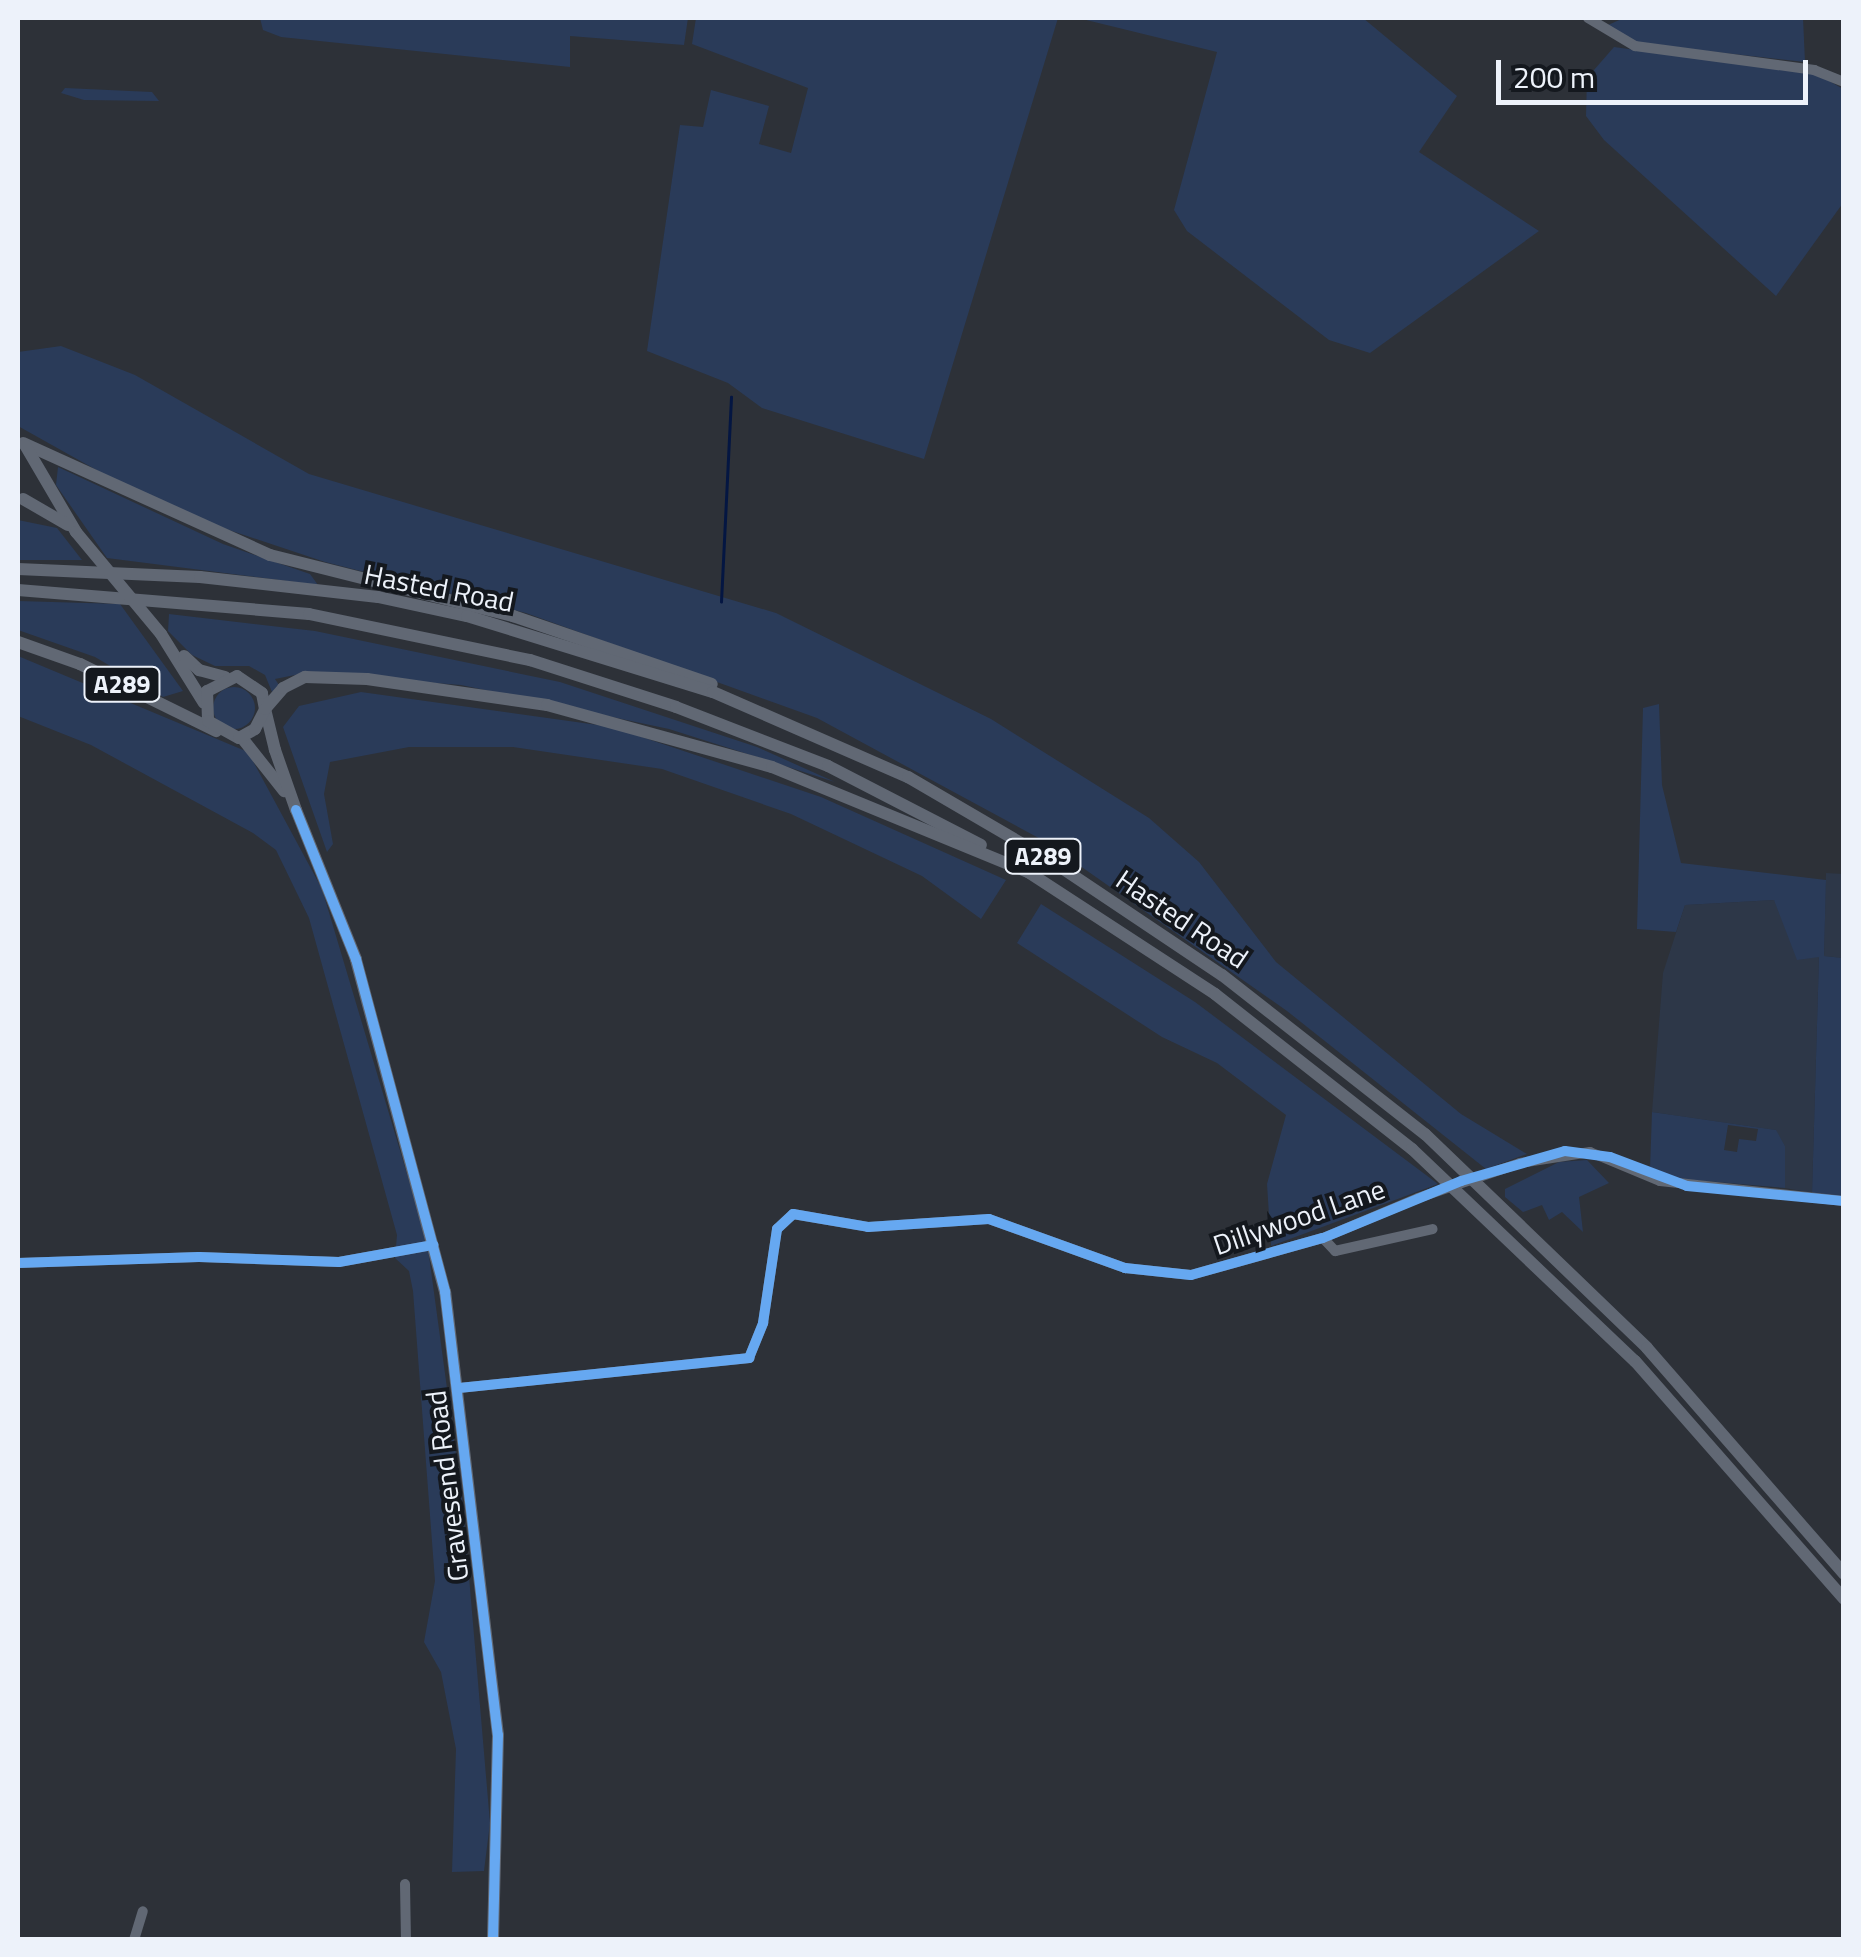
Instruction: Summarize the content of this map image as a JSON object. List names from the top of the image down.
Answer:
{
  "streets": {
    "main road": ["Hasted Road", "A289", "Gravesend Road"],
    "street": ["Dillywood Lane"]
  },
  "crossings": [
    ["Hasted Road", "A289"],
    ["A289", "Gravesend Road"],
    ["Dillywood Lane", "Gravesend Road"]
  ],
  "scale_bar": "200 m"
}
